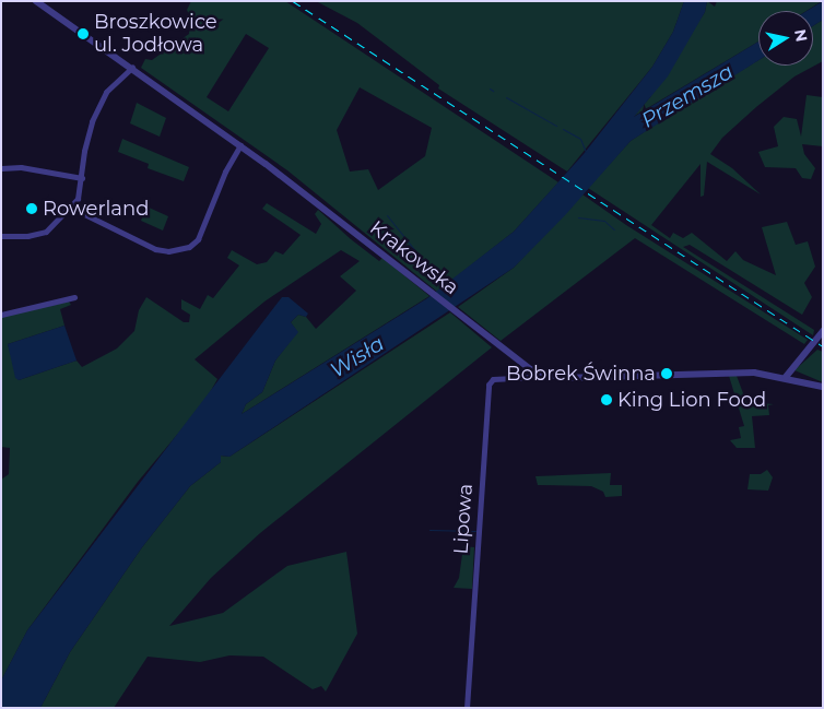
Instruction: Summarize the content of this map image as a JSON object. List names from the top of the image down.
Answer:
{
  "streets": {
    "street": ["Krakowska", "Lipowa"]
  },
  "crossings": [
    ["Krakowska", "Lipowa"]
  ],
  "water": ["Przemsza", "Wisła"],
  "places": [
    "Broszkowice ul. Jodłowa",
    "Rowerland",
    "Bobrek Świnna",
    "King Lion Food"
  ],
  "north": "right"
}
